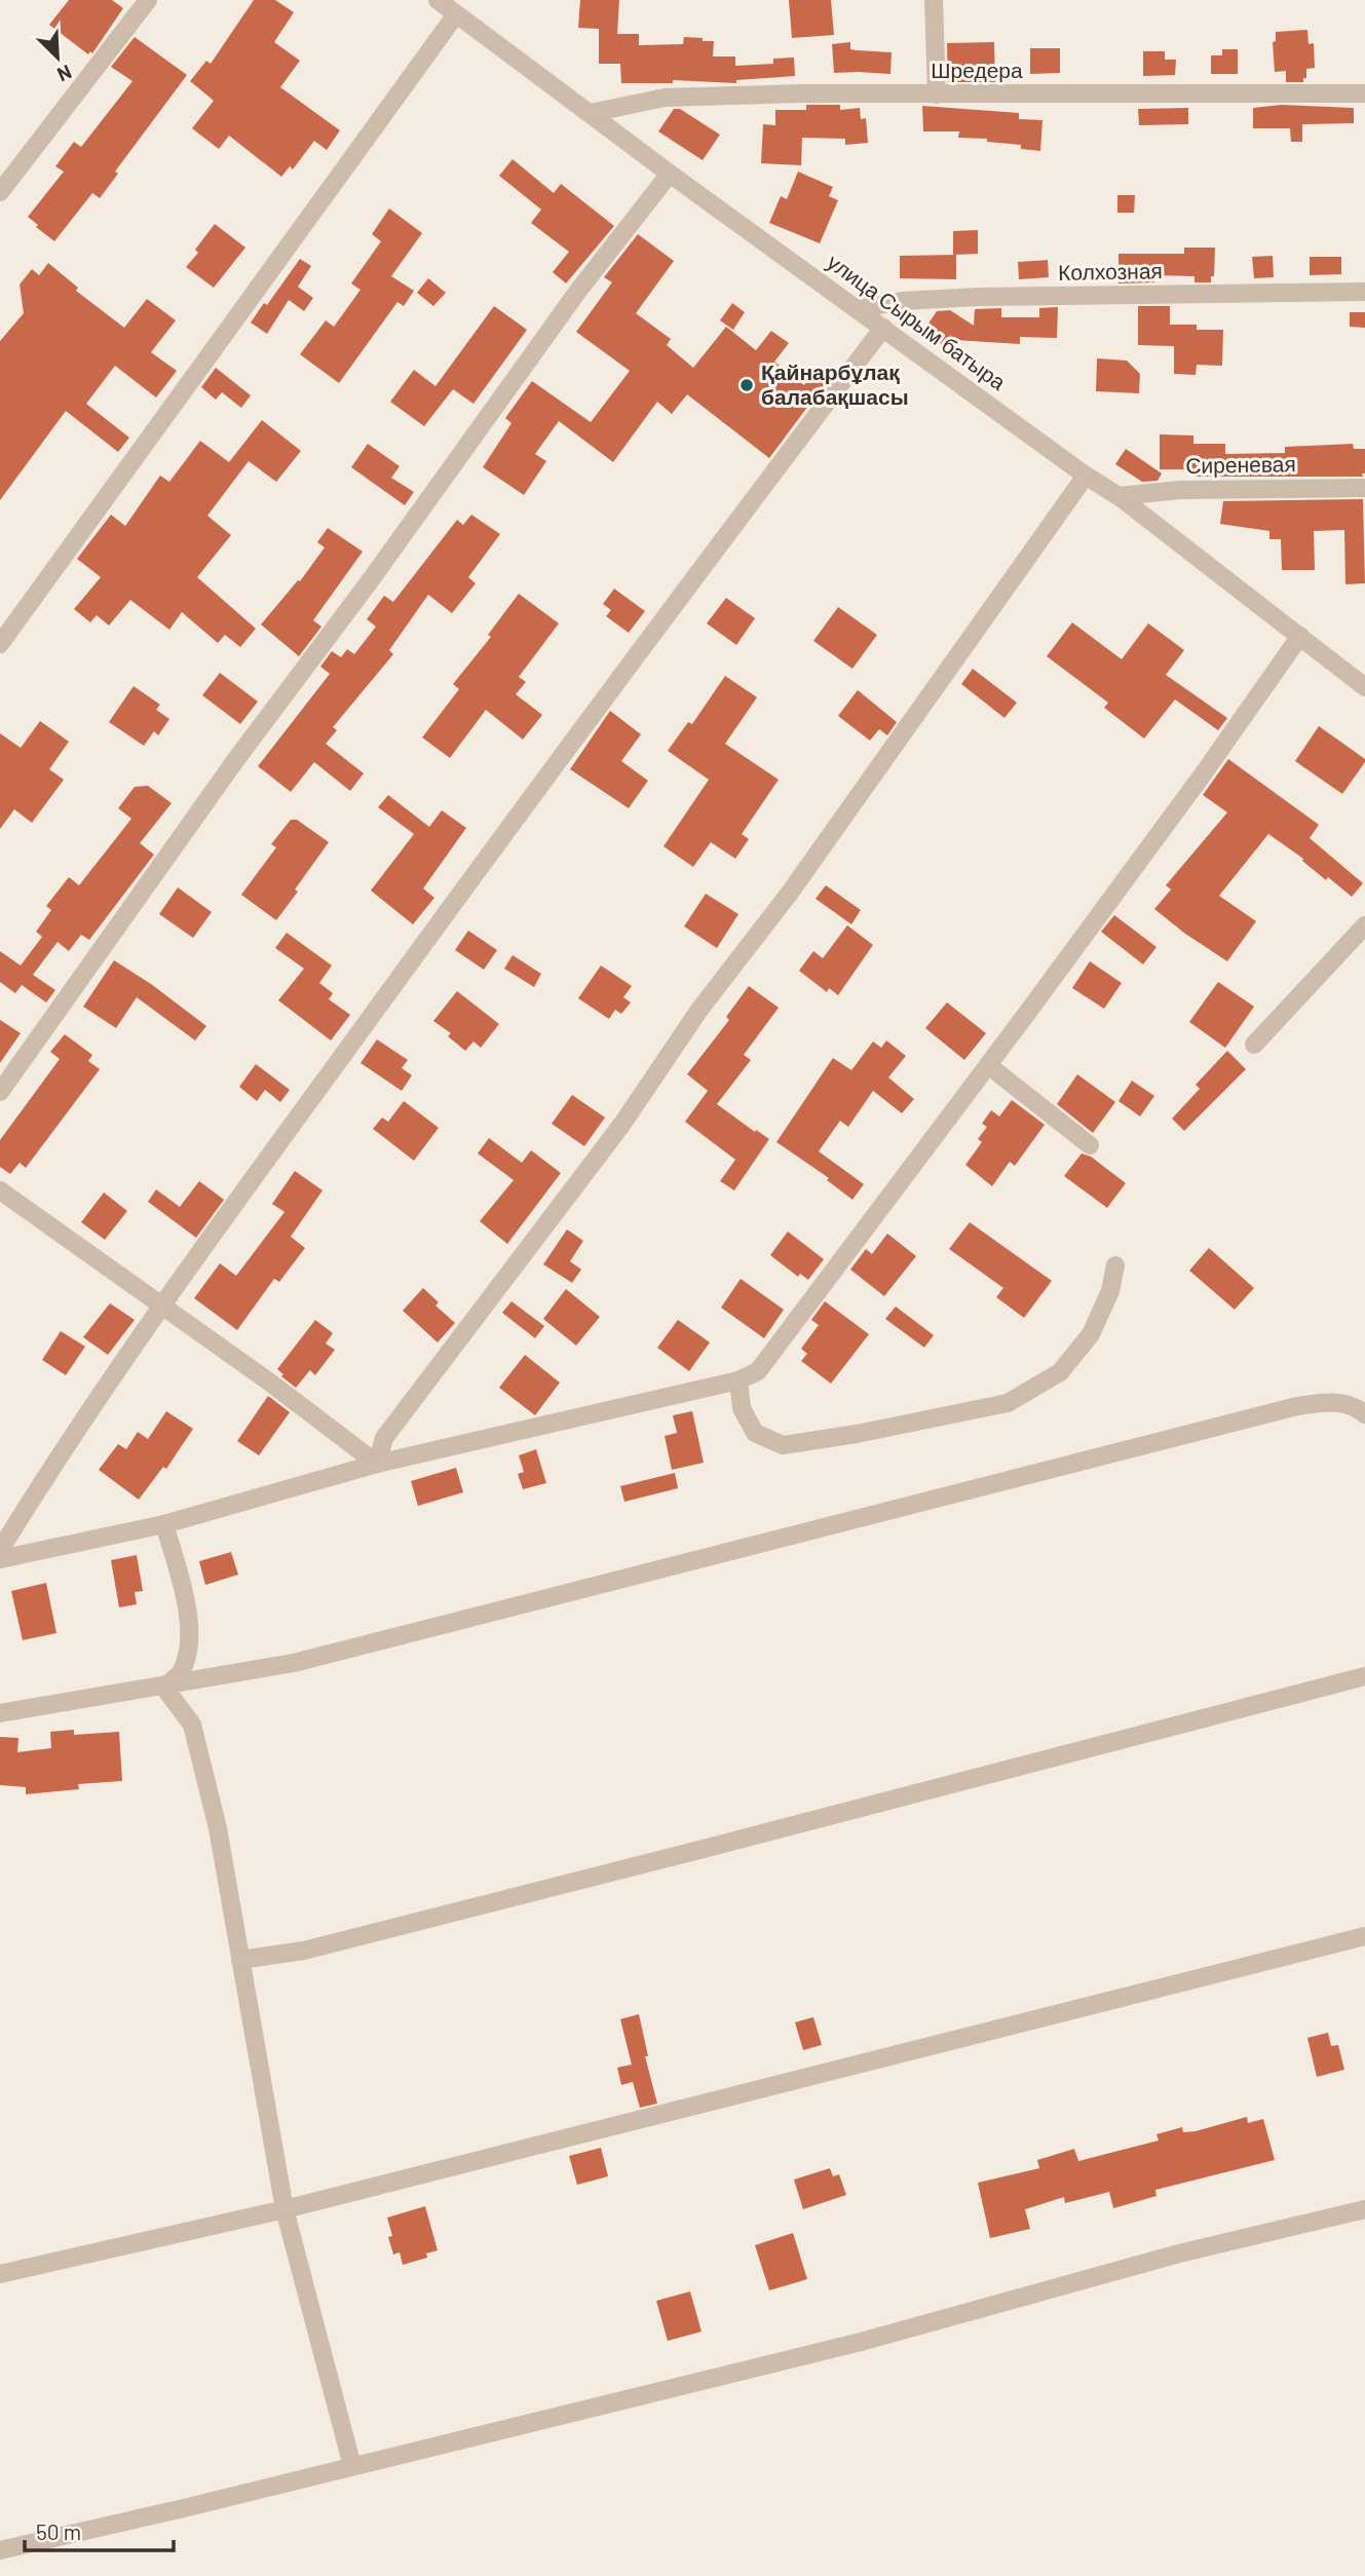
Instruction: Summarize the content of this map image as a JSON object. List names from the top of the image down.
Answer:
{
  "streets": {
    "street": [
      "Шредера",
      "Колхозная",
      "улица Сырым батыра",
      "Сиреневая"
    ]
  },
  "crossings": [
    ["Шредера", "улица Сырым батыра"],
    ["Колхозная", "улица Сырым батыра"],
    ["улица Сырым батыра", "Сиреневая"]
  ],
  "places": ["Қайнарбұлақ балабақшасы"],
  "scale_bar": "50 m",
  "north": "bottom right"
}
